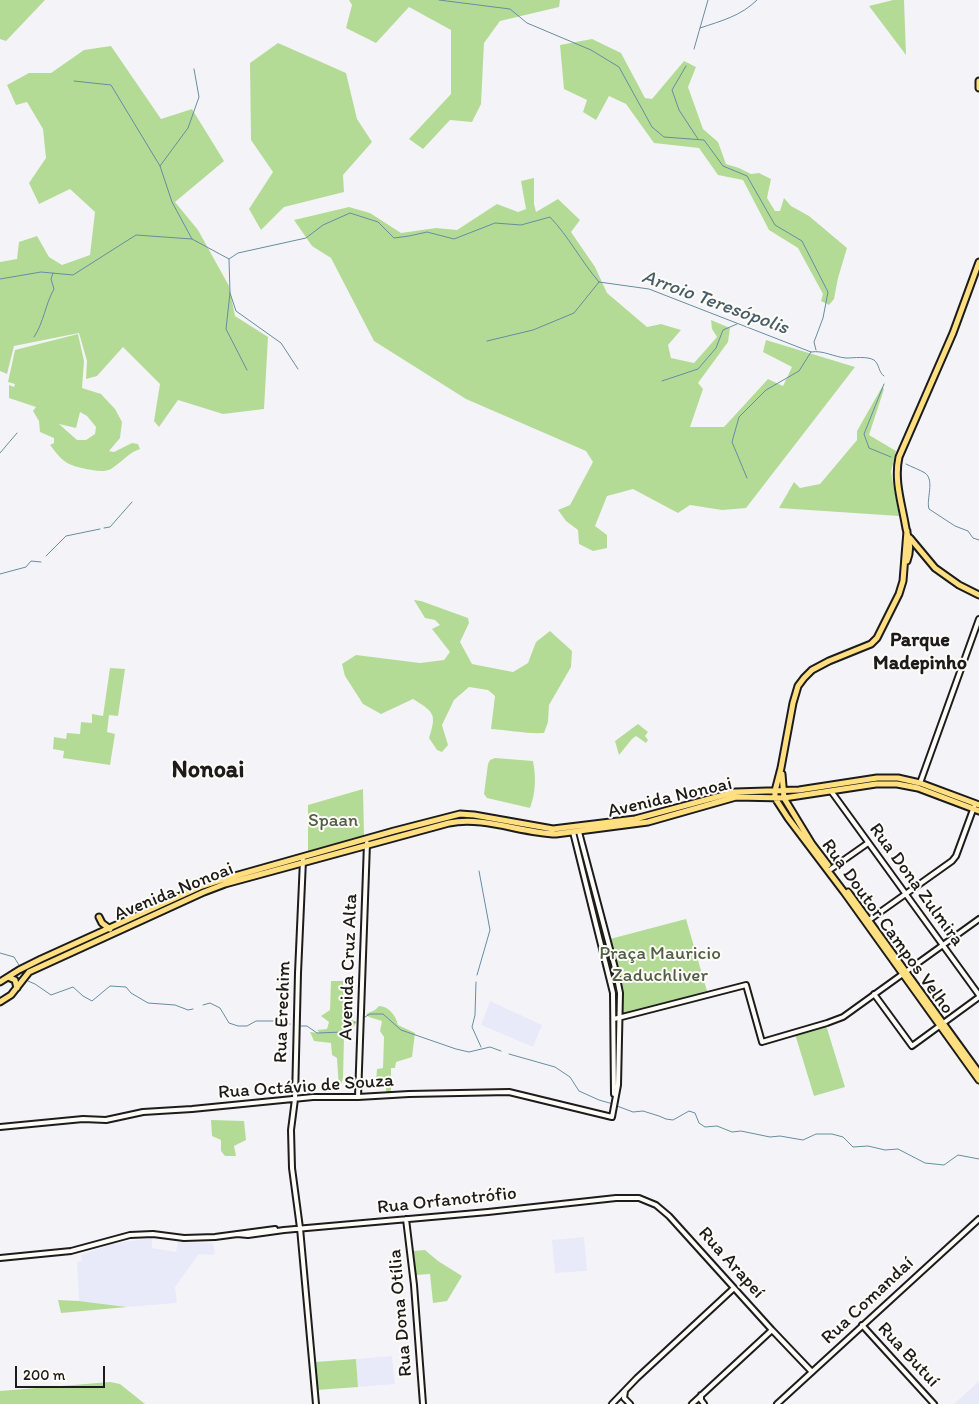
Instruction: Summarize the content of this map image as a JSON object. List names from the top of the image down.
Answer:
{
  "streets": {
    "main road": ["Avenida Nonoai", "Rua Doutor Campos Velho"],
    "street": [
      "Rua Dona Zulmira",
      "Avenida Cruz Alta",
      "Rua Erechim",
      "Rua Octávio de Souza",
      "Rua Orfanotrófio",
      "Rua Arapeí",
      "Rua Comandaí",
      "Rua Dona Otília",
      "Rua Butuí"
    ]
  },
  "crossings": [
    ["Avenida Nonoai", "Rua Dona Zulmira"],
    ["Avenida Nonoai", "Rua Doutor Campos Velho"],
    ["Avenida Nonoai", "Avenida Cruz Alta"],
    ["Avenida Nonoai", "Rua Erechim"],
    ["Avenida Cruz Alta", "Rua Octávio de Souza"],
    ["Rua Erechim", "Rua Octávio de Souza"],
    ["Rua Erechim", "Rua Orfanotrófio"],
    ["Rua Orfanotrófio", "Rua Arapeí"],
    ["Rua Orfanotrófio", "Rua Dona Otília"],
    ["Rua Arapeí", "Rua Comandaí"],
    ["Rua Comandaí", "Rua Butuí"]
  ],
  "districts": ["Parque Madepinho", "Nonoai"],
  "water": ["Arroio Teresópolis"],
  "parks": ["Spaan", "Praça Mauricio Zaduchliver"],
  "scale_bar": "200 m"
}
